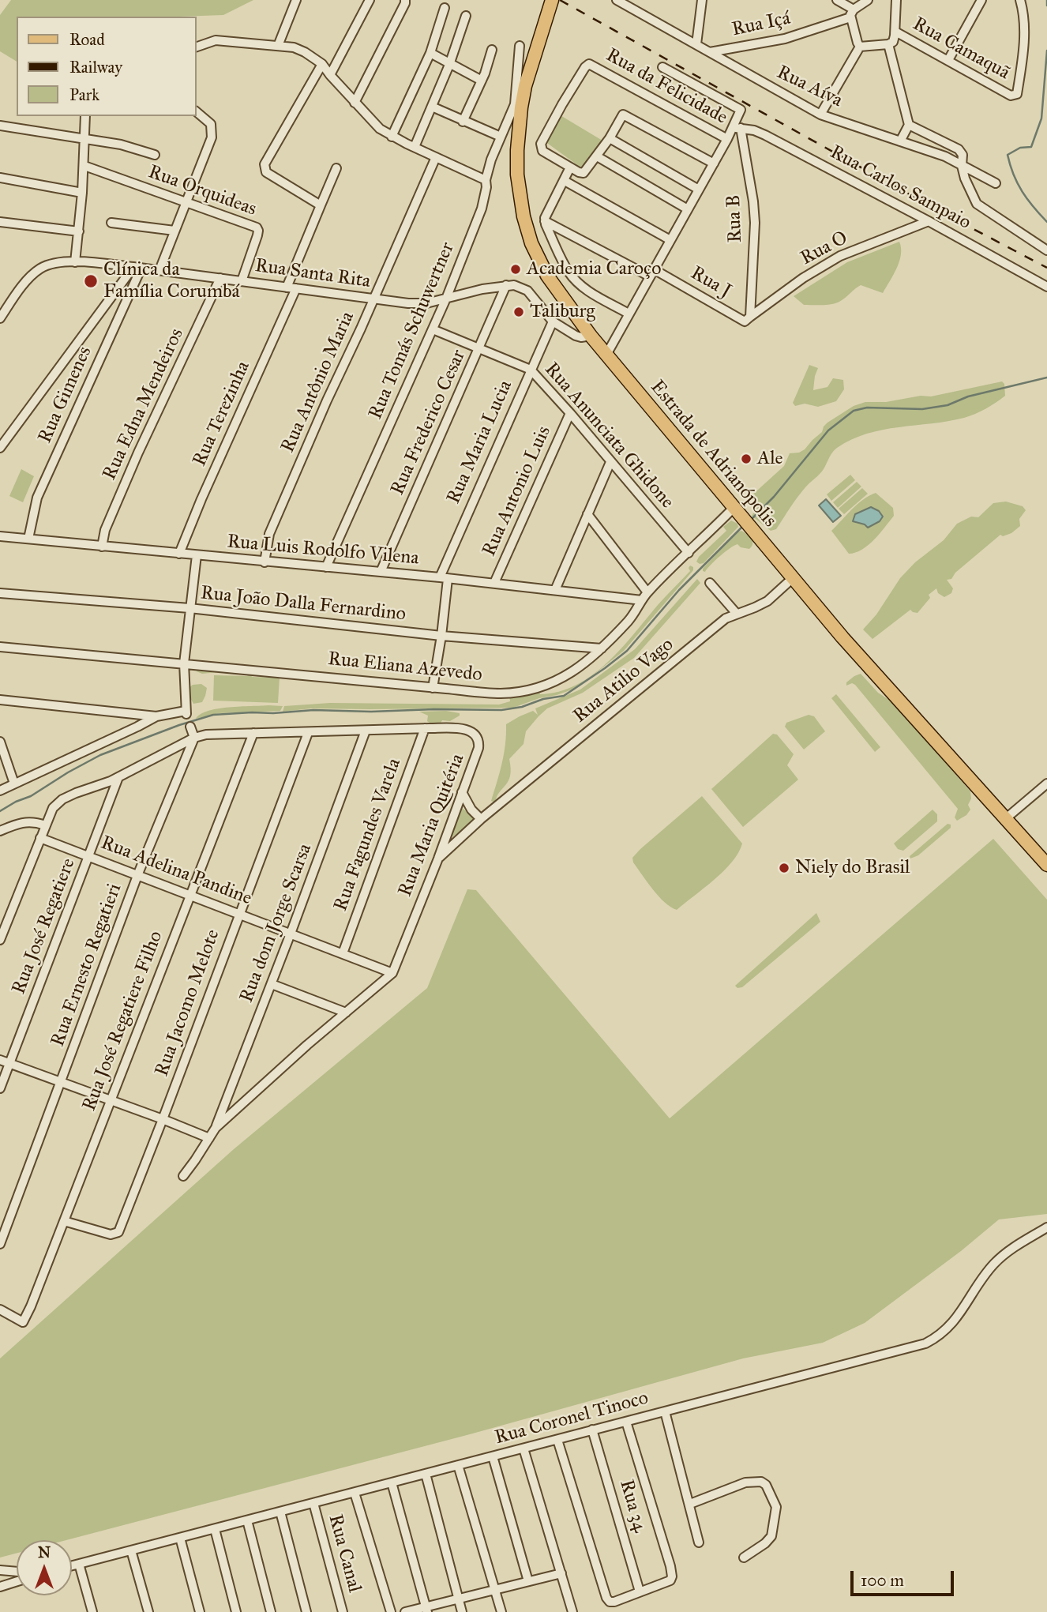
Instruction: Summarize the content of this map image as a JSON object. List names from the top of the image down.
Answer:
{
  "streets": {
    "main road": ["Estrada de Adrianópolis"],
    "street": [
      "Rua Içá",
      "Rua Camaquã",
      "Rua da Felicidade",
      "Rua Aíva",
      "Rua Carlos Sampaio",
      "Rua Orquideas",
      "Rua B",
      "Rua O",
      "Rua Santa Rita",
      "Rua J",
      "Rua Tomás Schuwertner",
      "Rua Antônio Maria",
      "Rua Gimenes",
      "Rua Edna Mendeiros",
      "Rua Terezinha",
      "Rua Frederico Cesar",
      "Rua Anunciata Ghidone",
      "Rua Maria Lucia",
      "Rua Antonio Luis",
      "Rua Luis Rodolfo Vilena",
      "Rua João Dalla Fernardino",
      "Rua Eliana Azevedo",
      "Rua Atilio Vago",
      "Rua Maria Quitéria",
      "Rua Fagundes Varela",
      "Rua Adelina Pandine",
      "Rua dom Jorge Scarsa",
      "Rua José Regatiere",
      "Rua Ernesto Regatieri",
      "Rua Jacomo Melote",
      "Rua José Regatiere Filho",
      "Rua Coronel Tinoco",
      "Rua 34",
      "Rua Canal"
    ]
  },
  "crossings": [
    ["Rua Içá", "Rua Aíva"],
    ["Rua Aíva", "Rua Carlos Sampaio"],
    ["Rua Carlos Sampaio", "Rua B"],
    ["Rua Carlos Sampaio", "Rua O"],
    ["Rua Orquideas", "Rua Santa Rita"],
    ["Rua B", "Rua O"],
    ["Rua B", "Rua J"],
    ["Rua O", "Rua J"],
    ["Rua Santa Rita", "Rua Tomás Schuwertner"],
    ["Rua Santa Rita", "Rua Antônio Maria"],
    ["Rua Santa Rita", "Rua Gimenes"],
    ["Rua Santa Rita", "Rua Edna Mendeiros"],
    ["Rua Santa Rita", "Rua Terezinha"],
    ["Rua Santa Rita", "Rua Frederico Cesar"],
    ["Rua Santa Rita", "Rua Maria Lucia"],
    ["Rua Santa Rita", "Estrada de Adrianópolis"],
    ["Rua Tomás Schuwertner", "Rua Anunciata Ghidone"],
    ["Rua Tomás Schuwertner", "Estrada de Adrianópolis"],
    ["Rua Tomás Schuwertner", "Rua Luis Rodolfo Vilena"],
    ["Rua Antônio Maria", "Rua Luis Rodolfo Vilena"],
    ["Rua Gimenes", "Rua Luis Rodolfo Vilena"],
    ["Rua Edna Mendeiros", "Rua Luis Rodolfo Vilena"],
    ["Rua Terezinha", "Rua Luis Rodolfo Vilena"],
    ["Rua Frederico Cesar", "Rua Anunciata Ghidone"],
    ["Rua Frederico Cesar", "Rua Luis Rodolfo Vilena"],
    ["Rua Anunciata Ghidone", "Rua Maria Lucia"],
    ["Rua Anunciata Ghidone", "Rua Antonio Luis"],
    ["Rua Anunciata Ghidone", "Rua Eliana Azevedo"],
    ["Rua Maria Lucia", "Rua Luis Rodolfo Vilena"],
    ["Rua Maria Lucia", "Rua João Dalla Fernardino"],
    ["Rua Maria Lucia", "Rua Eliana Azevedo"],
    ["Estrada de Adrianópolis", "Rua Eliana Azevedo"],
    ["Estrada de Adrianópolis", "Rua Atilio Vago"],
    ["Rua Antonio Luis", "Rua Luis Rodolfo Vilena"],
    ["Rua Luis Rodolfo Vilena", "Rua Eliana Azevedo"],
    ["Rua João Dalla Fernardino", "Rua Eliana Azevedo"],
    ["Rua Atilio Vago", "Rua Maria Quitéria"],
    ["Rua Maria Quitéria", "Rua Fagundes Varela"],
    ["Rua Maria Quitéria", "Rua Adelina Pandine"],
    ["Rua Maria Quitéria", "Rua dom Jorge Scarsa"],
    ["Rua Maria Quitéria", "Rua José Regatiere"],
    ["Rua Maria Quitéria", "Rua Ernesto Regatieri"],
    ["Rua Maria Quitéria", "Rua Jacomo Melote"],
    ["Rua Maria Quitéria", "Rua José Regatiere Filho"],
    ["Rua Fagundes Varela", "Rua Adelina Pandine"],
    ["Rua Adelina Pandine", "Rua dom Jorge Scarsa"],
    ["Rua Adelina Pandine", "Rua José Regatiere"],
    ["Rua Adelina Pandine", "Rua Ernesto Regatieri"],
    ["Rua Adelina Pandine", "Rua Jacomo Melote"],
    ["Rua Adelina Pandine", "Rua José Regatiere Filho"],
    ["Rua Jacomo Melote", "Rua José Regatiere Filho"],
    ["Rua Coronel Tinoco", "Rua 34"],
    ["Rua Coronel Tinoco", "Rua Canal"]
  ],
  "places": [
    "Academia Caroço",
    "Clínica da Família Corumbá",
    "Taliburg",
    "Ale",
    "Niely do Brasil"
  ],
  "legend": ["Road", "Railway", "Park"],
  "scale_bar": "100 m",
  "north": "top"
}
